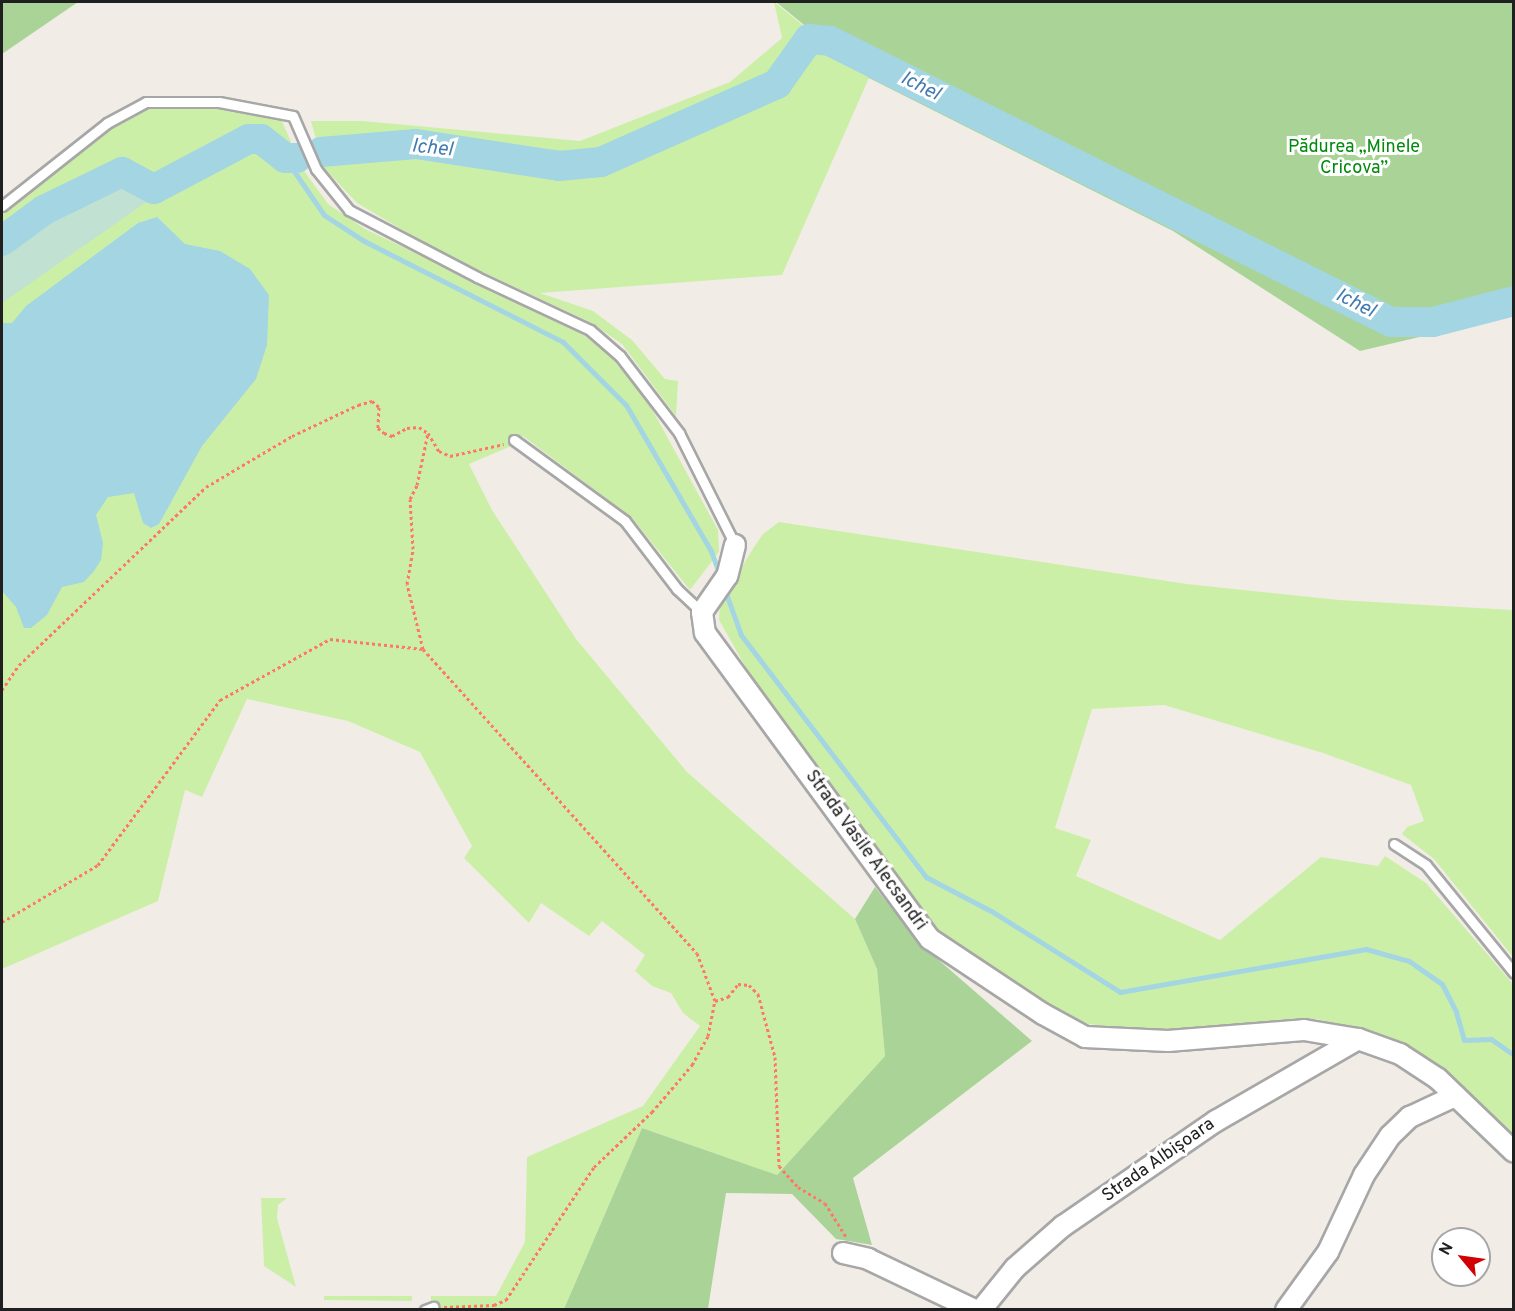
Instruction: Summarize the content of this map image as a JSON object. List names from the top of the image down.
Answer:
{
  "streets": {
    "street": ["Strada Vasile Alecsandri", "Strada Albișoara"]
  },
  "crossings": [
    ["Strada Vasile Alecsandri", "Strada Albișoara"]
  ],
  "water": ["Ichel"],
  "parks": ["Pădurea „Minele Cricova”"],
  "north": "top left"
}
